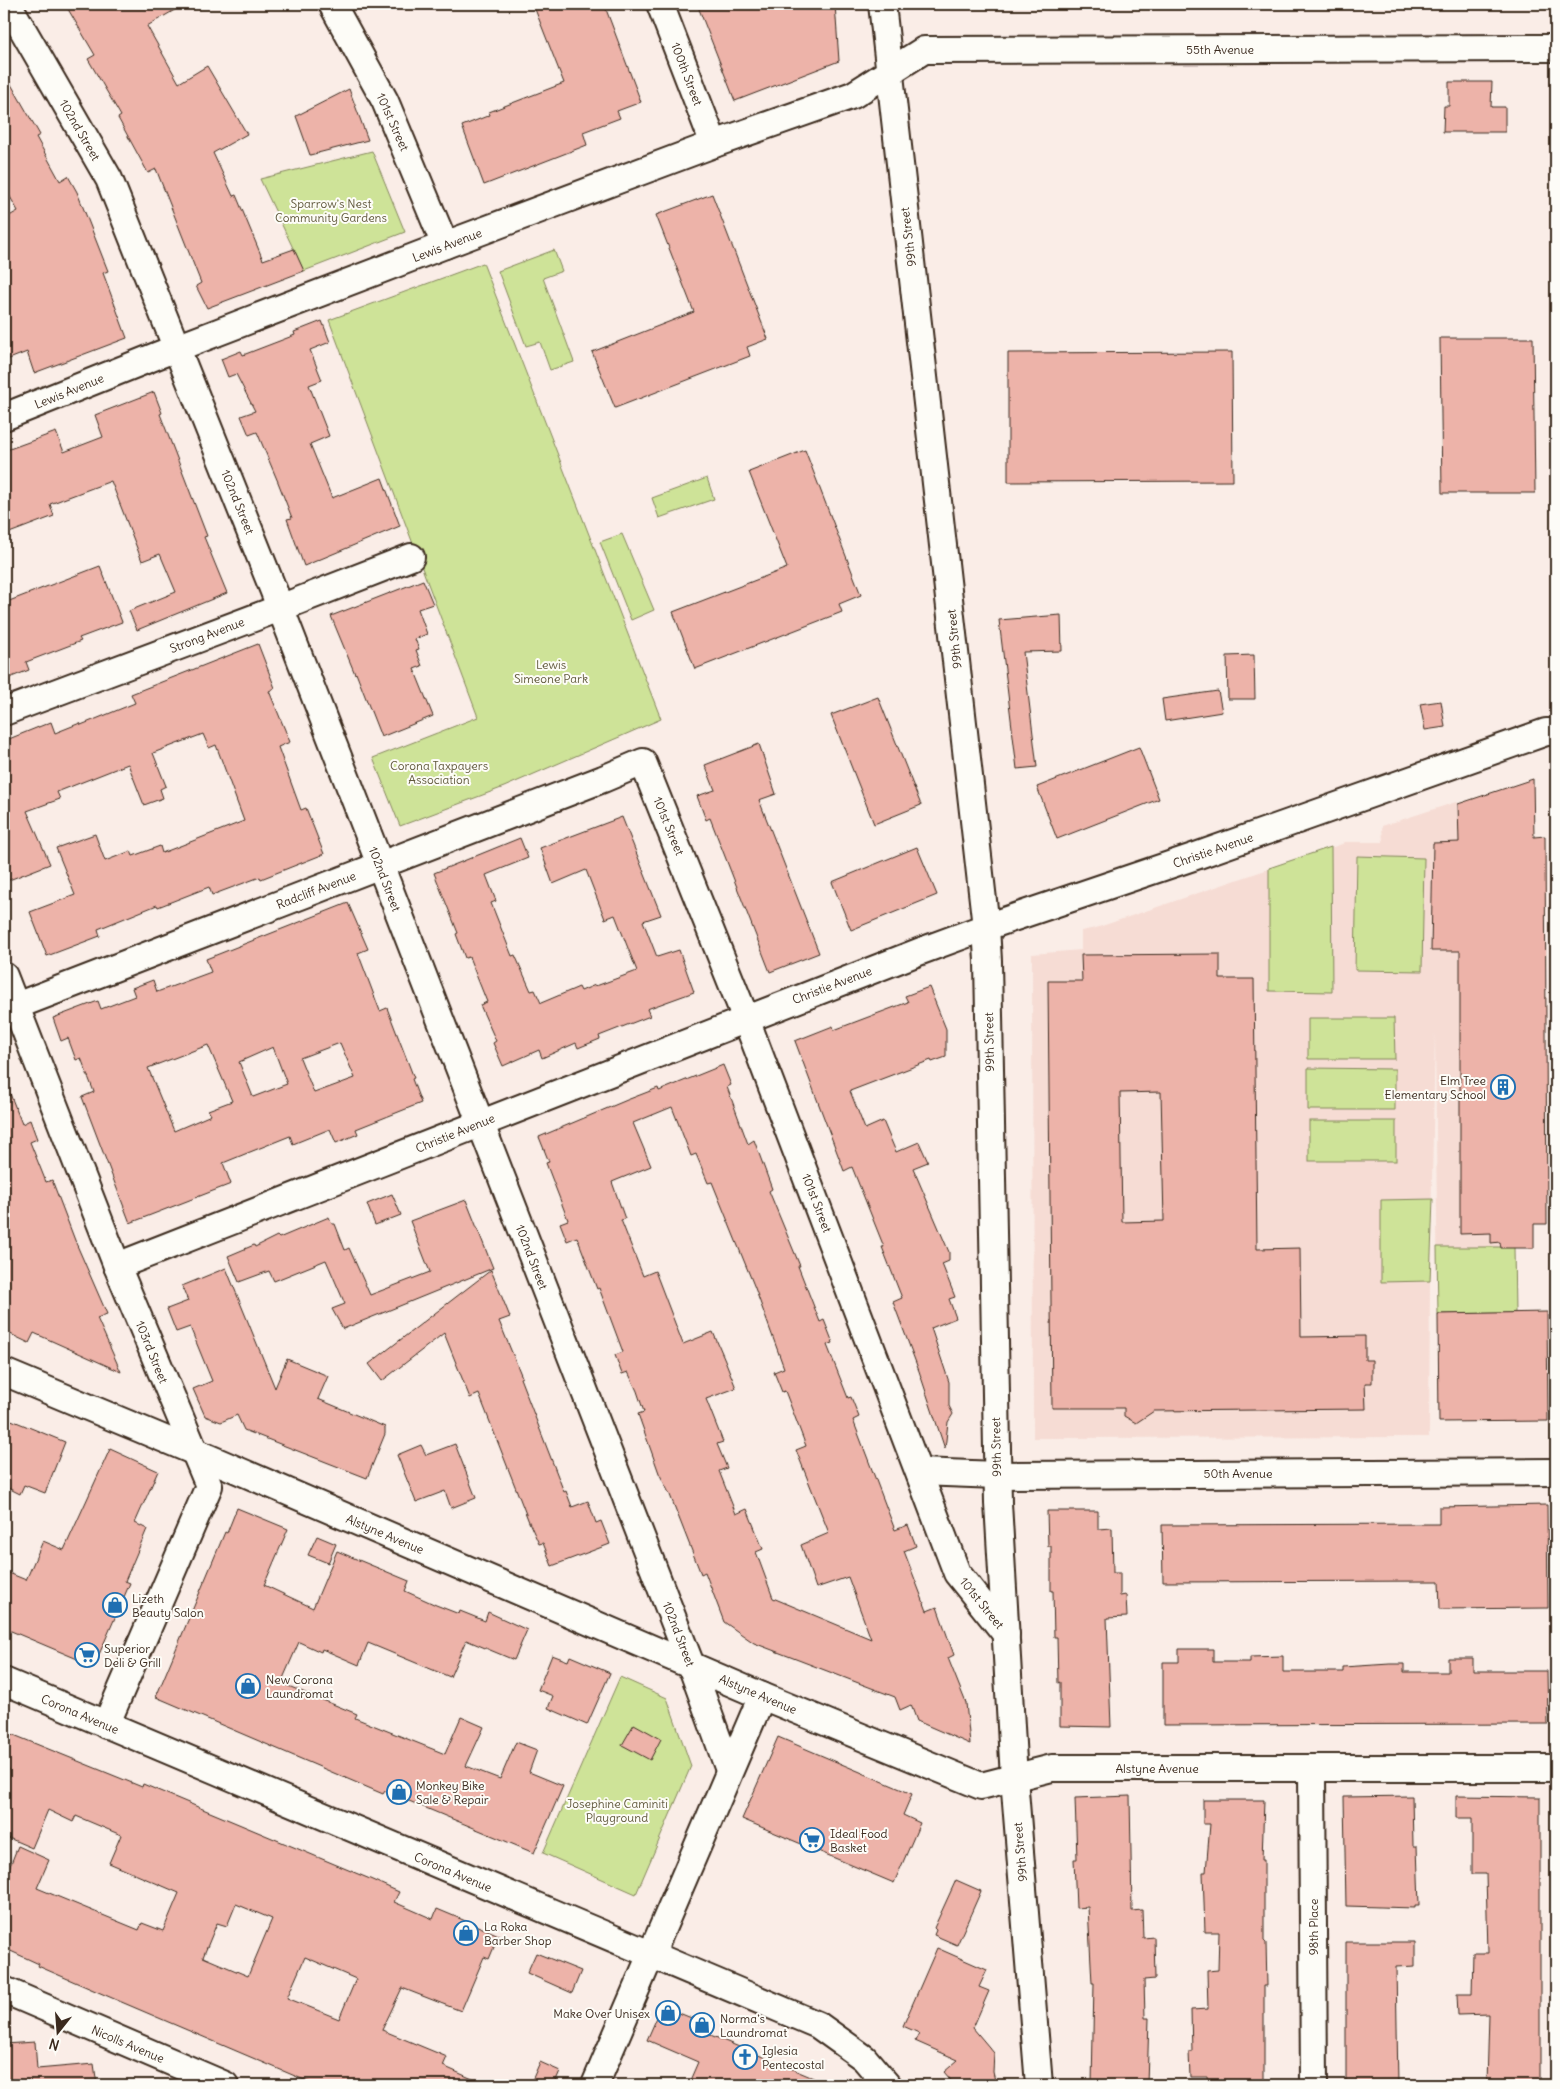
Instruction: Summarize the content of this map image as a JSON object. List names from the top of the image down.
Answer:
{
  "streets": {
    "street": [
      "55th Avenue",
      "100th Street",
      "101st Street",
      "102nd Street",
      "99th Street",
      "Lewis Avenue",
      "Strong Avenue",
      "Christie Avenue",
      "Radcliff Avenue",
      "103rd Street",
      "50th Avenue",
      "Alstyne Avenue",
      "Corona Avenue",
      "98th Place",
      "Nicolls Avenue"
    ]
  },
  "crossings": [
    ["55th Avenue", "99th Street"],
    ["55th Avenue", "Lewis Avenue"],
    ["100th Street", "Lewis Avenue"],
    ["101st Street", "99th Street"],
    ["101st Street", "Lewis Avenue"],
    ["101st Street", "Christie Avenue"],
    ["101st Street", "Radcliff Avenue"],
    ["101st Street", "50th Avenue"],
    ["102nd Street", "Lewis Avenue"],
    ["102nd Street", "Strong Avenue"],
    ["102nd Street", "Christie Avenue"],
    ["102nd Street", "Radcliff Avenue"],
    ["102nd Street", "Alstyne Avenue"],
    ["99th Street", "Lewis Avenue"],
    ["99th Street", "Christie Avenue"],
    ["99th Street", "50th Avenue"],
    ["99th Street", "Alstyne Avenue"],
    ["Christie Avenue", "103rd Street"],
    ["Radcliff Avenue", "103rd Street"],
    ["103rd Street", "Alstyne Avenue"],
    ["103rd Street", "Corona Avenue"],
    ["Alstyne Avenue", "98th Place"]
  ],
  "parks": [
    "Sparrow's Nest Community Gardens",
    "Lewis Simeone Park",
    "Corona Taxpayers Association",
    "Josephine Caminiti Playground"
  ],
  "places": {
    "building": ["Elm Tree Elementary School"],
    "shop": [
      "Lizeth Beauty Salon",
      "New Corona Laundromat",
      "Monkey Bike Sale & Repair",
      "La Roka Barber Shop",
      "Make Over Unisex",
      "Norma's Laundromat"
    ],
    "supermarket": ["Superior Deli & Grill", "Ideal Food Basket"],
    "church": ["Iglesia Pentecostal"]
  },
  "north": "bottom"
}
